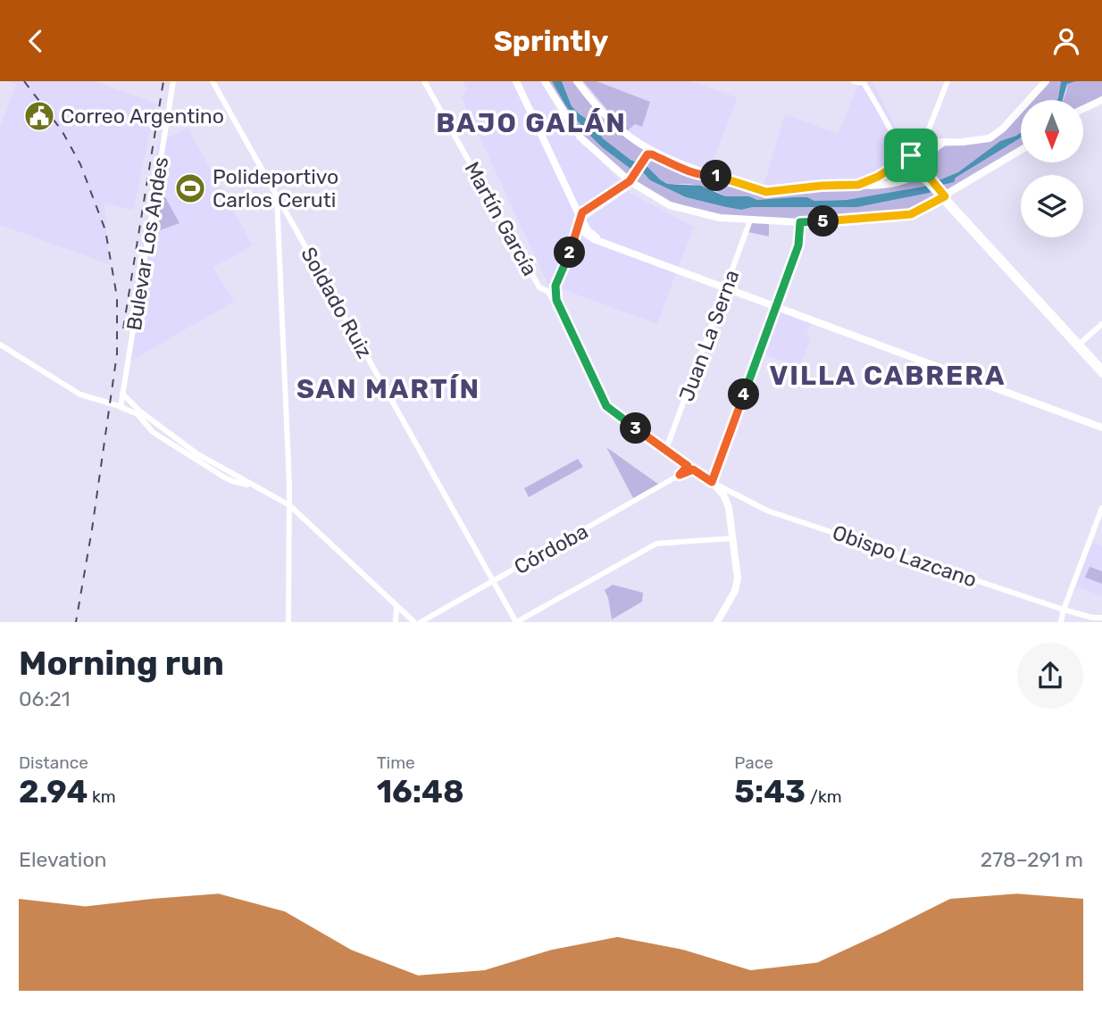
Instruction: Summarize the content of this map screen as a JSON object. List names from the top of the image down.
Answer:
{
  "streets": {
    "main road": [
      "Martín García",
      "Bulevar Los Andes",
      "Soldado Ruiz",
      "Juan La Serna",
      "Córdoba",
      "Obispo Lazcano"
    ]
  },
  "crossings": [
    ["Soldado Ruiz", "Córdoba"]
  ],
  "districts": ["BAJO GALÁN", "VILLA CABRERA", "SAN MARTÍN"],
  "places": {
    "public building": ["Correo Argentino"],
    "sports": ["Polideportivo Carlos Ceruti"]
  },
  "north": "bottom",
  "page": {
    "header": "Sprintly",
    "pins": [
      "1",
      "5",
      "2",
      "4",
      "3"
    ],
    "heading": ["Morning run", "06:21"],
    "stats": [
      ["Distance", "2.94 km"],
      ["Time", "16:48"],
      ["Pace", "5:43 /km"]
    ],
    "chart": ["Elevation", "278–291 m"]
  }
}
